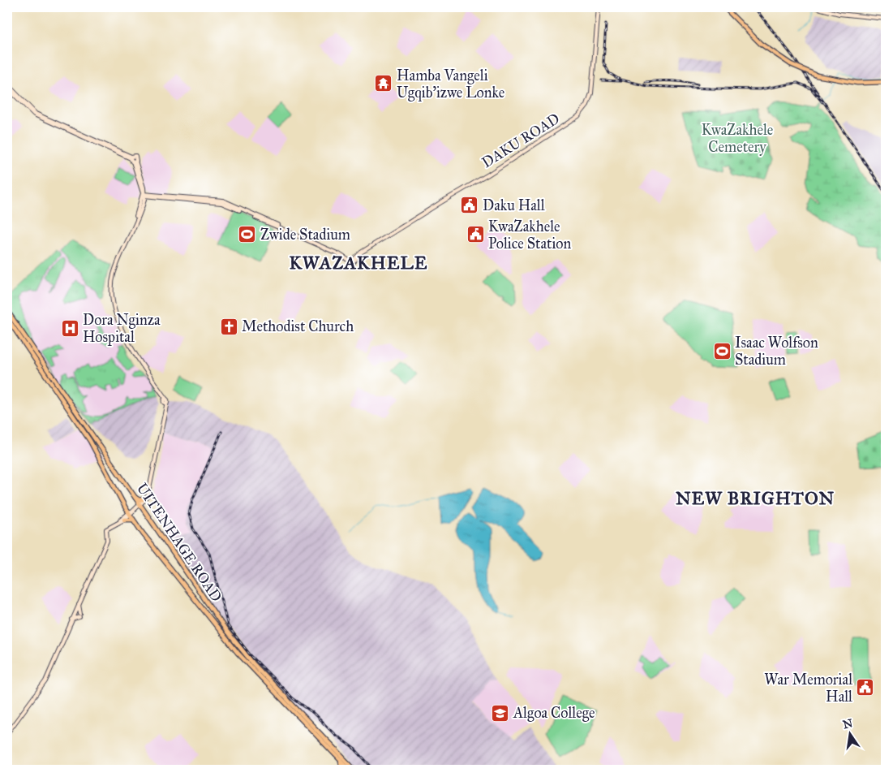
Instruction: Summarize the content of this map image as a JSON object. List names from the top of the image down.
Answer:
{
  "streets": {
    "main road": ["DAKU ROAD", "UITENHAGE ROAD"]
  },
  "districts": ["KWAZAKHELE", "NEW BRIGHTON"],
  "parks": ["KwaZakhele Cemetery"],
  "places": {
    "temple": ["Hamba Vangeli Ugqib'izwe Lonke"],
    "public building": ["Daku Hall", "KwaZakhele Police Station", "War Memorial Hall"],
    "sports": ["Zwide Stadium", "Isaac Wolfson Stadium"],
    "church": ["Methodist Church"],
    "hospital": ["Dora Nginza Hospital"],
    "school or university": ["Algoa College"]
  },
  "north": "top"
}
